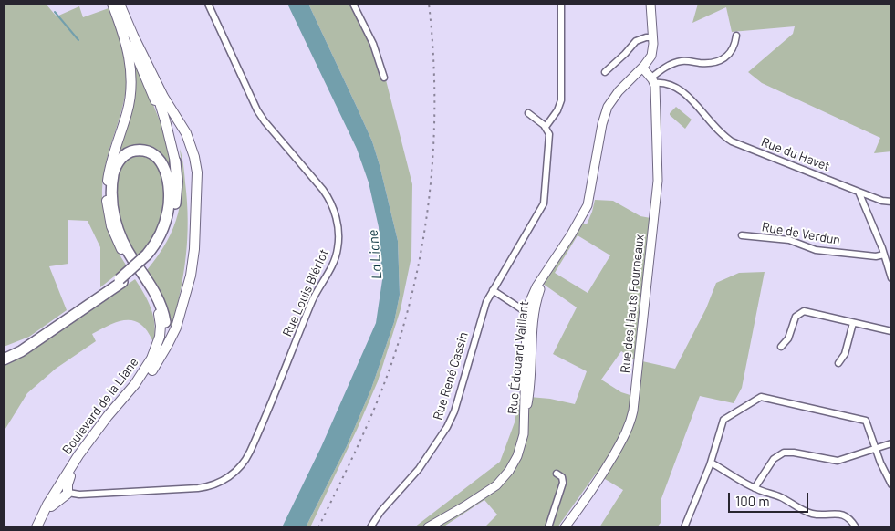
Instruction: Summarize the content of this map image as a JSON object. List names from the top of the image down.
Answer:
{
  "streets": {
    "main road": ["Boulevard de la Liane"],
    "street": [
      "Rue du Havet",
      "Rue de Verdun",
      "Rue Louis Blériot",
      "Rue des Hauts Fourneaux",
      "Rue Édouard Vaillant",
      "Rue René Cassin"
    ]
  },
  "crossings": [
    ["Rue du Havet", "Rue des Hauts Fourneaux"],
    ["Rue Louis Blériot", "Boulevard de la Liane"]
  ],
  "water": ["La Liane"],
  "scale_bar": "100 m"
}
